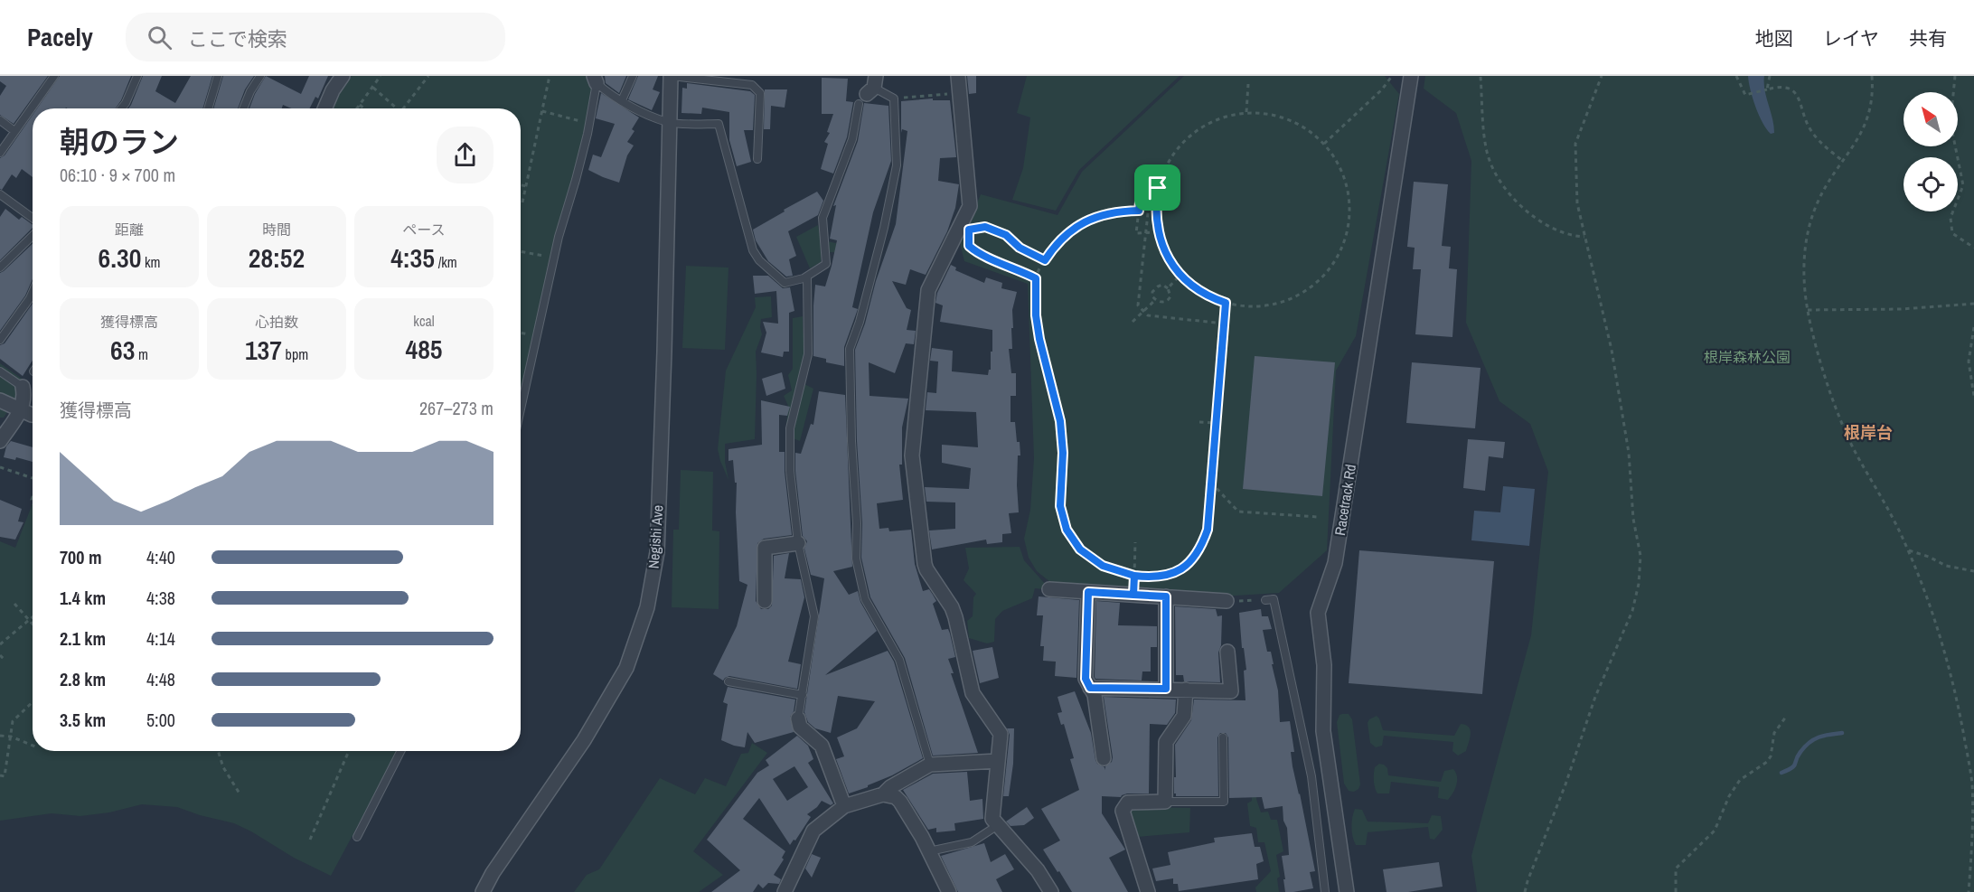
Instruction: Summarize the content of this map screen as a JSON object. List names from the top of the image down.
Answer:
{
  "streets": {
    "street": ["Racetrack Rd", "Negishi Ave"]
  },
  "districts": ["根岸台"],
  "parks": ["根岸森林公園"],
  "north": "top left",
  "page": {
    "header": "Pacely",
    "search": "ここで検索",
    "nav": ["地図", "レイヤ", "共有"],
    "heading": ["朝のラン", "06:10 · 9 × 700 m"],
    "stats": [
      ["距離", "6.30 km"],
      ["時間", "28:52"],
      ["ペース", "4:35 /km"],
      ["獲得標高", "63 m"],
      ["心拍数", "137 bpm"],
      ["kcal", "485"]
    ],
    "chart": ["獲得標高", "267–273 m"],
    "list": [
      {
        "name": "700 m",
        "note": "4:40"
      },
      {
        "name": "1.4 km",
        "note": "4:38"
      },
      {
        "name": "2.1 km",
        "note": "4:14"
      },
      {
        "name": "2.8 km",
        "note": "4:48"
      },
      {
        "name": "3.5 km",
        "note": "5:00"
      }
    ]
  }
}
